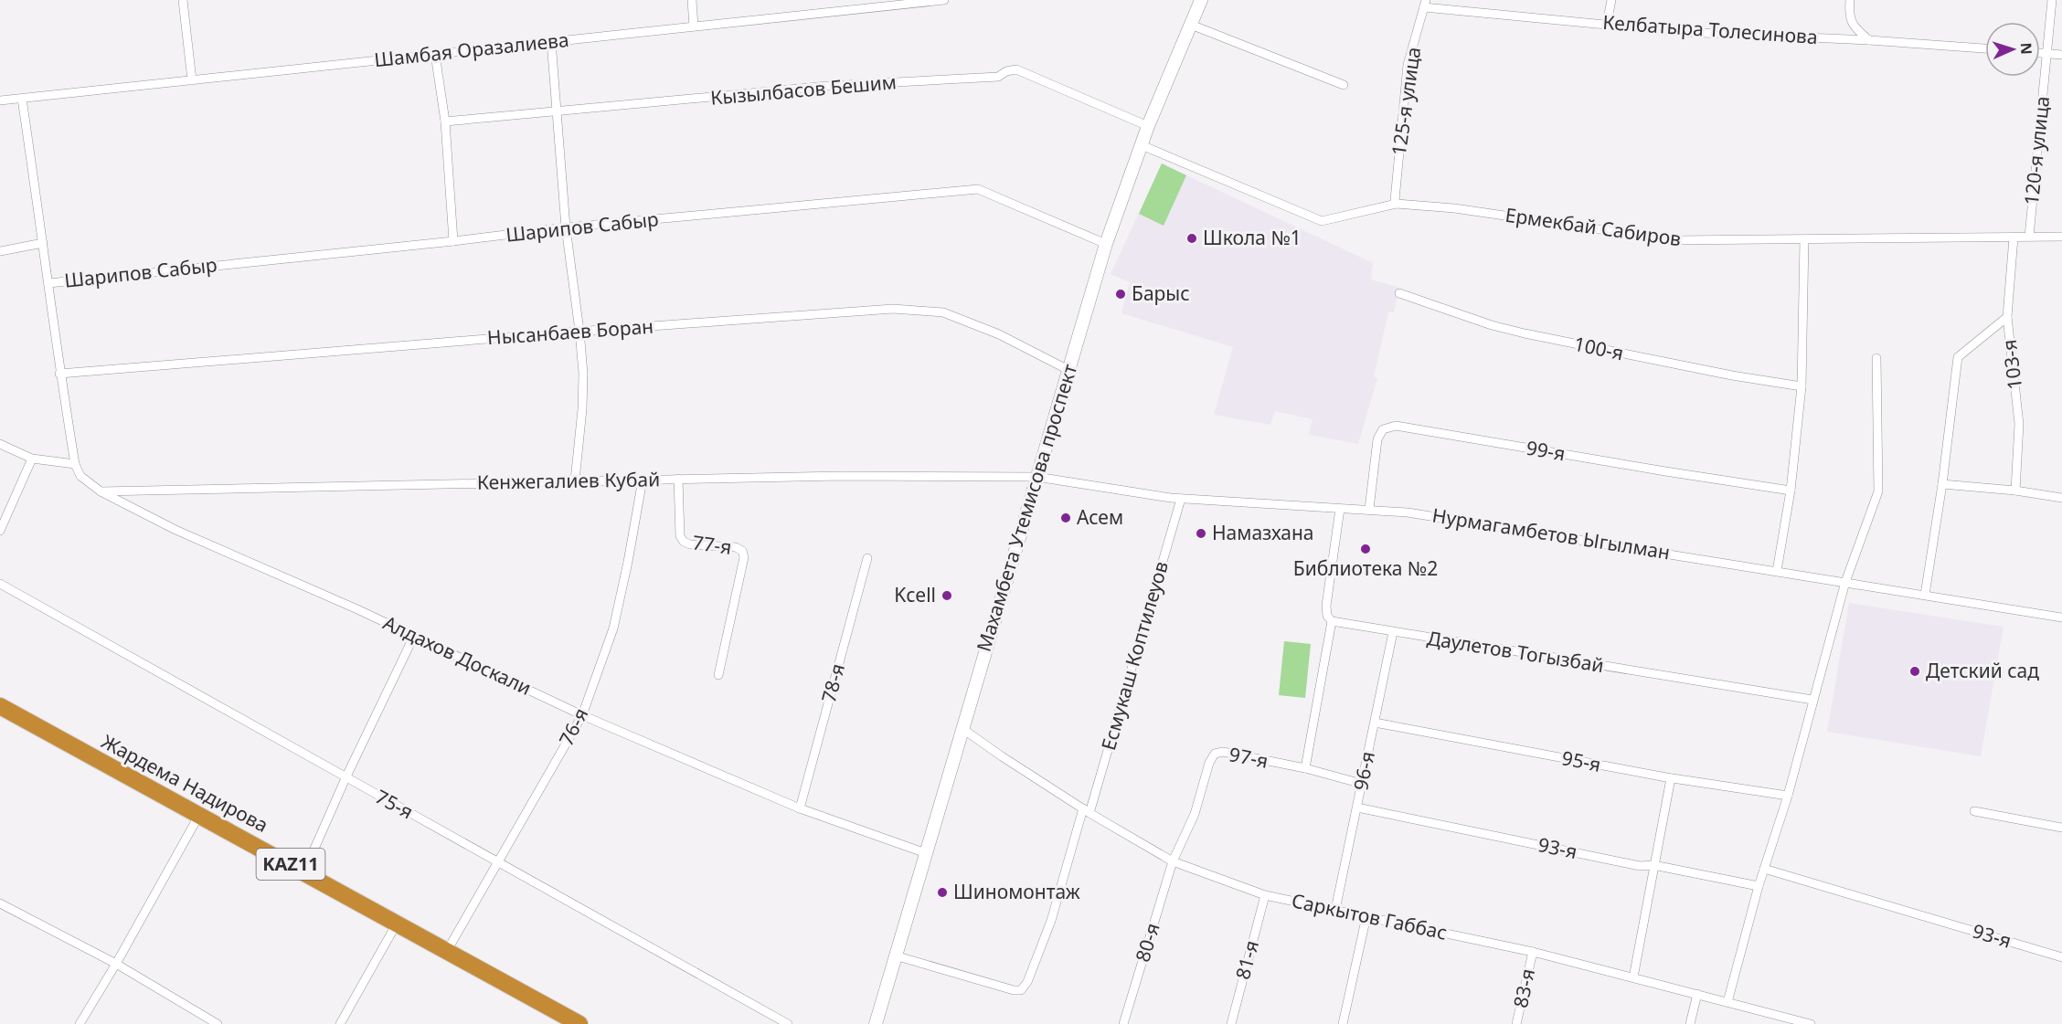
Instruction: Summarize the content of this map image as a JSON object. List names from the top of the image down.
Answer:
{
  "streets": {
    "highway": ["Жардема Надирова", "KAZ11"],
    "street": [
      "Келбатыра Толесинова",
      "Шамбая Оразалиева",
      "Кызылбасов Бешим",
      "125-я улица",
      "120-я улица",
      "Шарипов Сабыр",
      "Ермекбай Сабиров",
      "Нысанбаев Боран",
      "100-я",
      "103-я",
      "99-я",
      "Кенжегалиев Кубай",
      "Махамбета Утемисова проспект",
      "Нурмагамбетов Ыгылман",
      "77-я",
      "Даулетов Тогызбай",
      "Алдахов Доскали",
      "Есмукаш Коптилеуов",
      "78-я",
      "76-я",
      "97-я",
      "95-я",
      "96-я",
      "75-я",
      "93-я",
      "Саркытов Габбас",
      "80-я",
      "81-я",
      "83-я"
    ]
  },
  "crossings": [
    ["Келбатыра Толесинова", "125-я улица"],
    ["Кызылбасов Бешим", "Махамбета Утемисова проспект"],
    ["125-я улица", "Ермекбай Сабиров"],
    ["120-я улица", "Ермекбай Сабиров"],
    ["Шарипов Сабыр", "Махамбета Утемисова проспект"],
    ["Ермекбай Сабиров", "103-я"],
    ["Ермекбай Сабиров", "Махамбета Утемисова проспект"],
    ["Нысанбаев Боран", "Махамбета Утемисова проспект"],
    ["99-я", "Нурмагамбетов Ыгылман"],
    ["Кенжегалиев Кубай", "Махамбета Утемисова проспект"],
    ["Кенжегалиев Кубай", "Нурмагамбетов Ыгылман"],
    ["Кенжегалиев Кубай", "77-я"],
    ["Кенжегалиев Кубай", "Алдахов Доскали"],
    ["Кенжегалиев Кубай", "76-я"],
    ["Махамбета Утемисова проспект", "Нурмагамбетов Ыгылман"],
    ["Махамбета Утемисова проспект", "Алдахов Доскали"],
    ["Махамбета Утемисова проспект", "Есмукаш Коптилеуов"],
    ["Махамбета Утемисова проспект", "Саркытов Габбас"],
    ["Нурмагамбетов Ыгылман", "Есмукаш Коптилеуов"],
    ["Даулетов Тогызбай", "96-я"],
    ["Алдахов Доскали", "78-я"],
    ["Алдахов Доскали", "76-я"],
    ["Есмукаш Коптилеуов", "Саркытов Габбас"],
    ["76-я", "Жардема Надирова"],
    ["76-я", "75-я"],
    ["97-я", "96-я"],
    ["97-я", "Саркытов Габбас"],
    ["97-я", "80-я"],
    ["95-я", "96-я"],
    ["96-я", "93-я"],
    ["96-я", "Саркытов Габбас"],
    ["Саркытов Габбас", "80-я"],
    ["Саркытов Габбас", "81-я"],
    ["Саркытов Габбас", "83-я"]
  ],
  "places": [
    "Школа №1",
    "Барыс",
    "Асем",
    "Намазхана",
    "Библиотека №2",
    "Kcell",
    "Детский сад",
    "Шиномонтаж"
  ],
  "north": "right"
}
